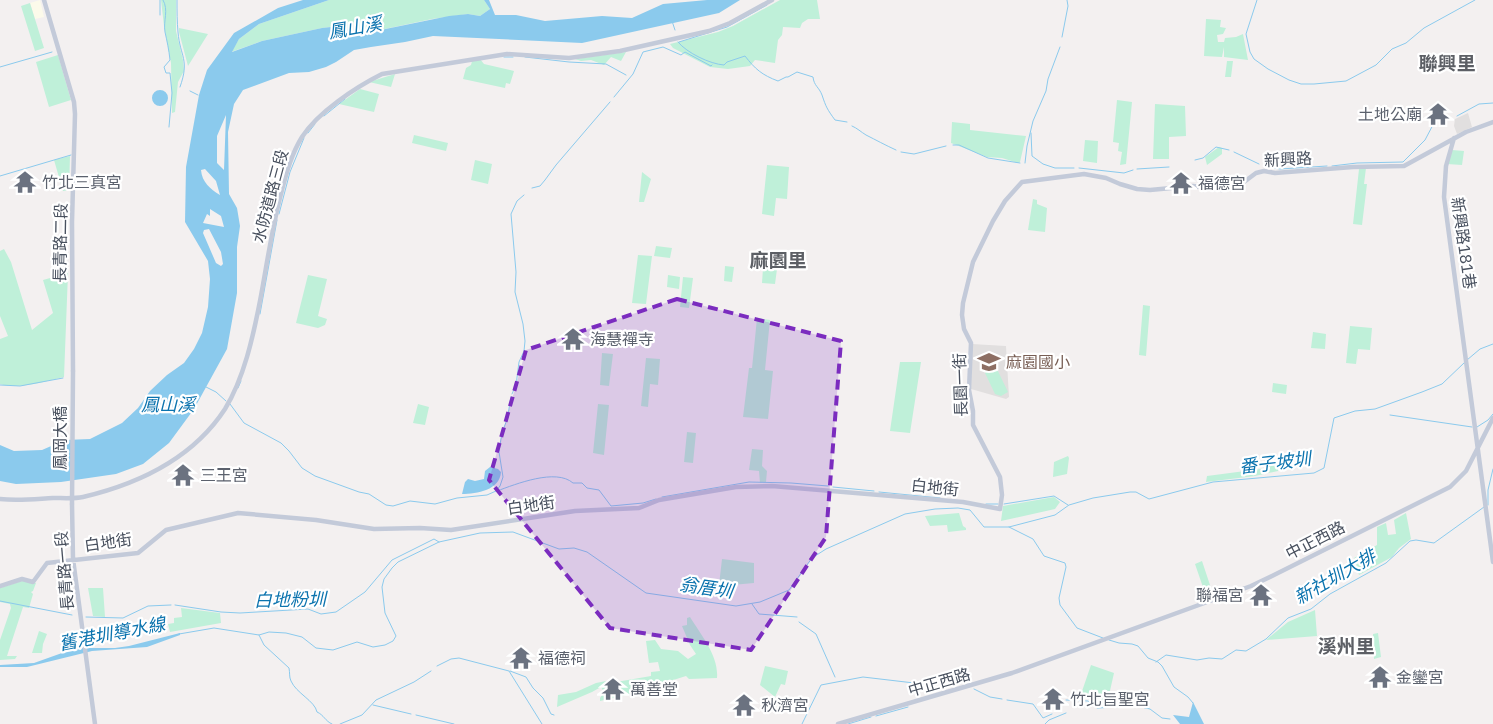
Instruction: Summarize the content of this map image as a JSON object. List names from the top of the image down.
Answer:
{
  "streets": {
    "street": [
      "新興路",
      "水防道路三段",
      "長青路二段",
      "新興路181巷",
      "長園一街",
      "鳳岡大橋",
      "白地街",
      "中正西路",
      "長青路一段"
    ]
  },
  "crossings": [
    ["新興路", "新興路181巷"],
    ["新興路", "長園一街"],
    ["長青路二段", "鳳岡大橋"],
    ["新興路181巷", "中正西路"],
    ["長園一街", "白地街"],
    ["鳳岡大橋", "長青路一段"],
    ["白地街", "長青路一段"]
  ],
  "districts": ["聯興里", "麻園里", "溪州里"],
  "water": [
    "鳳山溪",
    "番子坡圳",
    "新社圳大排",
    "翁厝圳",
    "白地粉圳",
    "舊港圳導水線"
  ],
  "places": {
    "temple": [
      "土地公廟",
      "竹北三真宮",
      "福德宮",
      "海慧禪寺",
      "三王宮",
      "聯福宮",
      "福德祠",
      "金鑾宮",
      "萬善堂",
      "竹北旨聖宮",
      "秋濟宮"
    ],
    "school or university": ["麻園國小"]
  }
}
